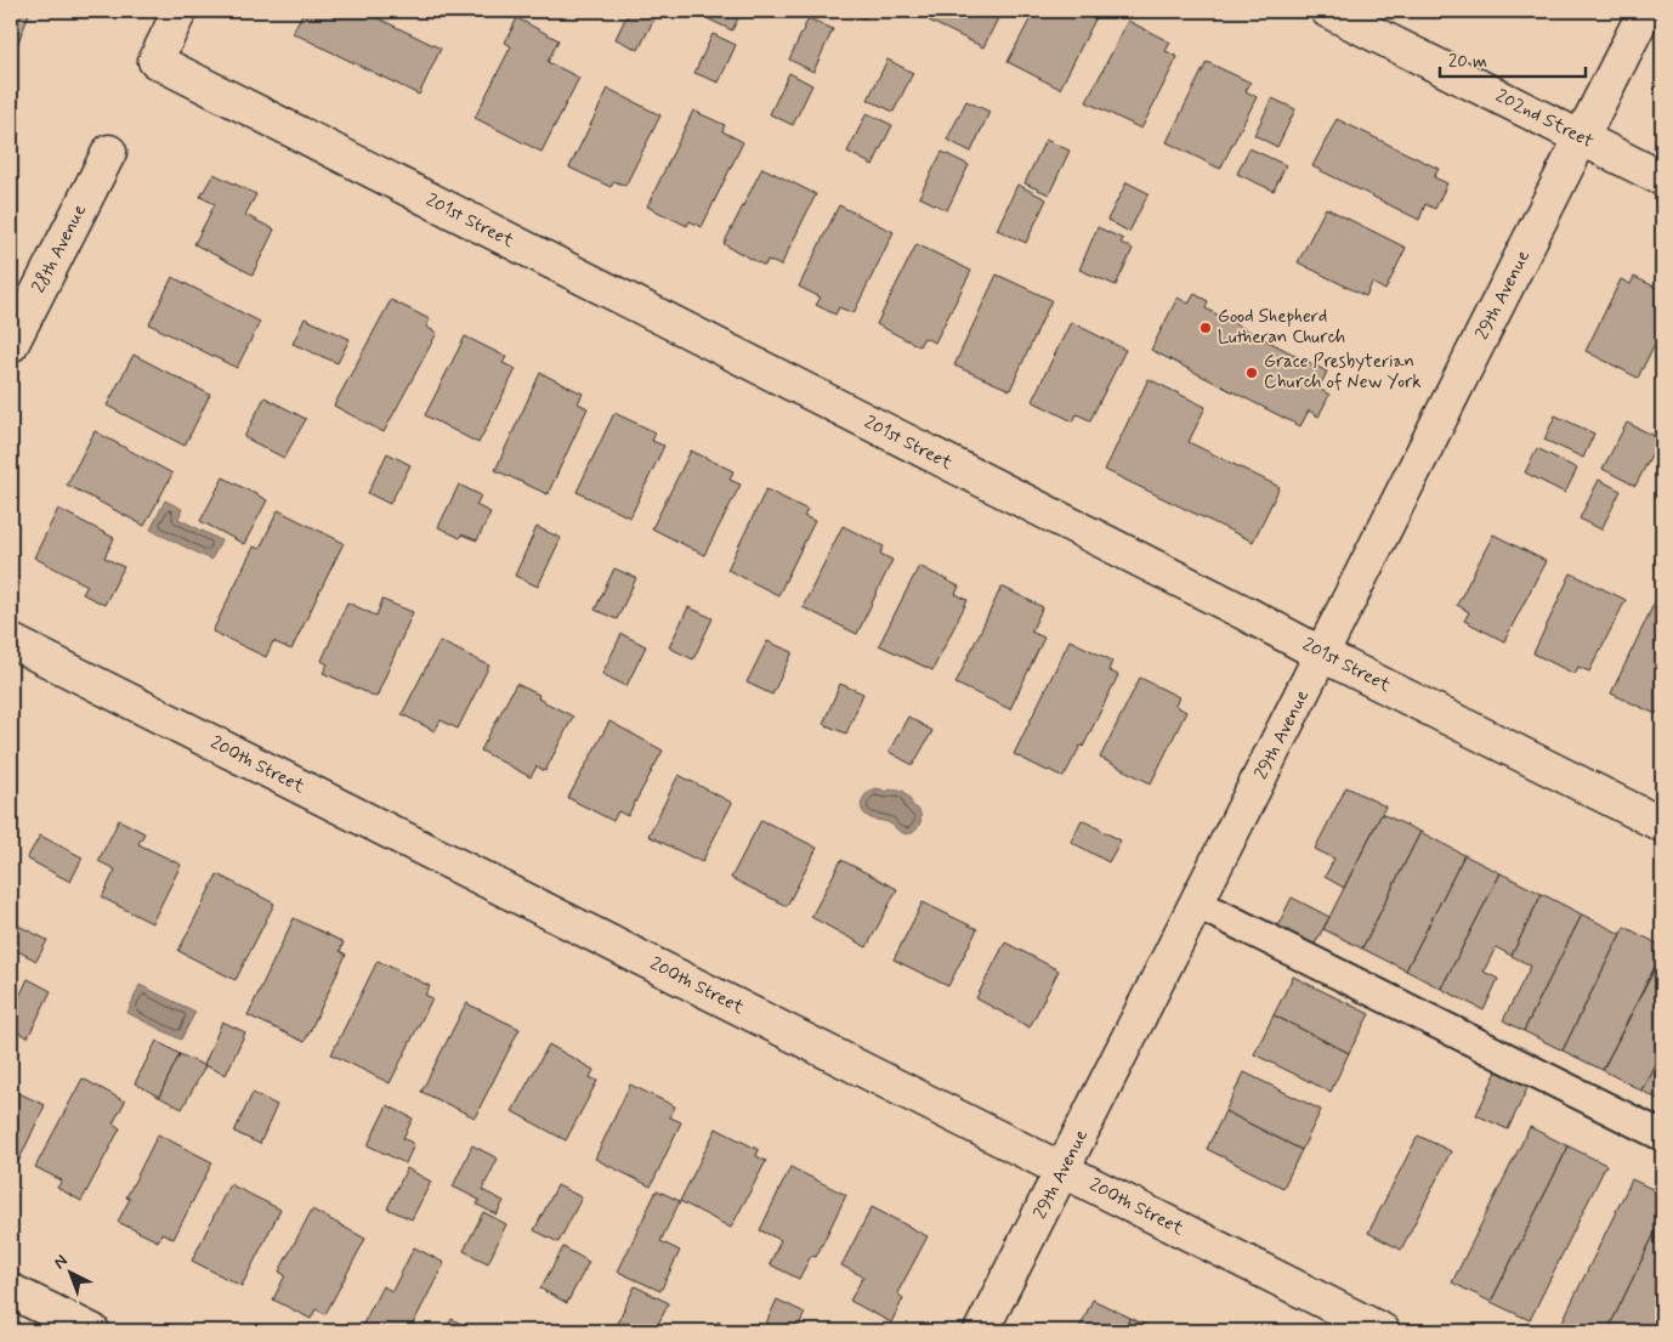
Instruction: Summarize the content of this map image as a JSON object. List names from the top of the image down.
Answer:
{
  "streets": {
    "street": [
      "202nd Street",
      "201st Street",
      "28th Avenue",
      "29th Avenue",
      "200th Street"
    ]
  },
  "crossings": [
    ["202nd Street", "29th Avenue"],
    ["201st Street", "29th Avenue"],
    ["29th Avenue", "200th Street"]
  ],
  "places": ["Good Shepherd Lutheran Church", "Grace Presbyterian Church of New York"],
  "scale_bar": "20 m",
  "north": "top left"
}
